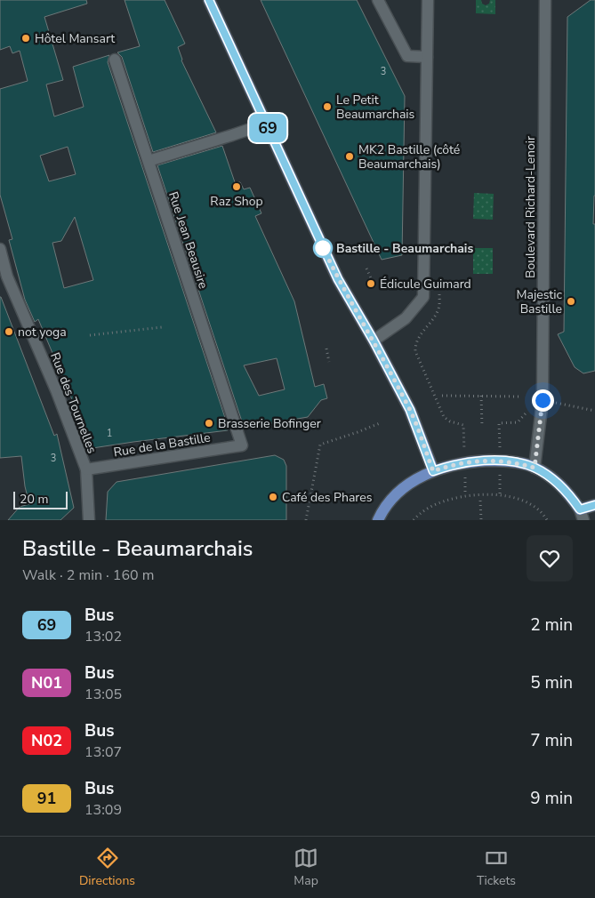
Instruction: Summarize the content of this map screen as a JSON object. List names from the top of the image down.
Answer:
{
  "streets": {
    "street": [
      "Boulevard Richard-Lenoir",
      "Rue Jean Beausire",
      "Rue des Tournelles",
      "Rue de la Bastille"
    ]
  },
  "crossings": [
    ["Rue Jean Beausire", "Rue de la Bastille"],
    ["Rue des Tournelles", "Rue de la Bastille"]
  ],
  "places": [
    "Hôtel Mansart",
    "Le Petit Beaumarchais",
    "MK2 Bastille (côté Beaumarchais)",
    "Raz Shop",
    "Bastille - Beaumarchais",
    "Édicule Guimard",
    "Majestic Bastille",
    "not yoga",
    "Brasserie Bofinger",
    "Café des Phares"
  ],
  "lines": ["bus line 69"],
  "house_numbers": ["3", "1", "3"],
  "scale_bar": "20 m",
  "page": {
    "on_map": "69",
    "scale": "20 m",
    "heading": ["Bastille - Beaumarchais", "Walk · 2 min · 160 m"],
    "list": [
      {
        "mark": "69",
        "name": "Bus",
        "note": "13:02",
        "value": "2 min"
      },
      {
        "mark": "N01",
        "name": "Bus",
        "note": "13:05",
        "value": "5 min"
      },
      {
        "mark": "N02",
        "name": "Bus",
        "note": "13:07",
        "value": "7 min"
      },
      {
        "mark": "91",
        "name": "Bus",
        "note": "13:09",
        "value": "9 min"
      }
    ],
    "tabs": ["Directions", "Map", "Tickets"]
  }
}
